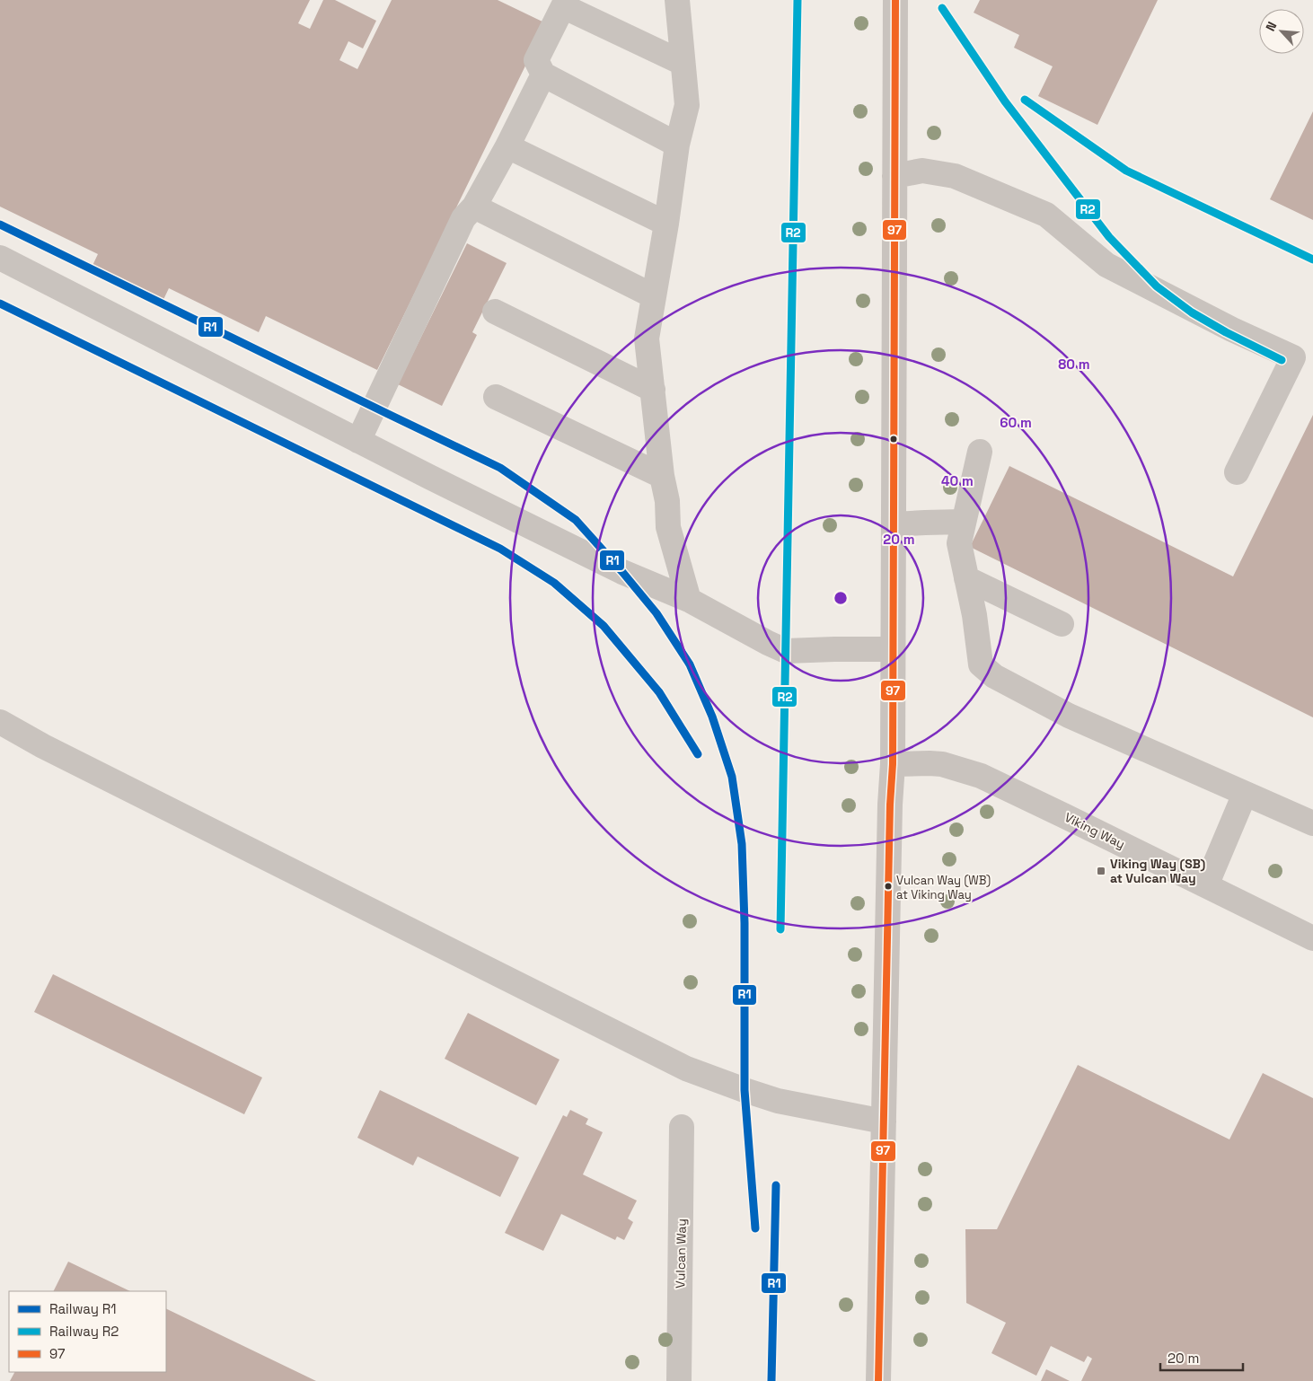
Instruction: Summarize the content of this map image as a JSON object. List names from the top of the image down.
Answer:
{
  "streets": {
    "street": ["Viking Way", "Vulcan Way"]
  },
  "places": {
    "transit": ["Viking Way (SB) at Vulcan Way"],
    "other": ["Vulcan Way (WB) at Viking Way"]
  },
  "lines": ["rail line R2", "transit line 97", "rail line R1"],
  "legend": ["Railway R1", "Railway R2", "97"],
  "scale_bar": "20 m",
  "north": "top left",
  "rings": [
    "80 m",
    "60 m",
    "40 m",
    "20 m"
  ]
}
